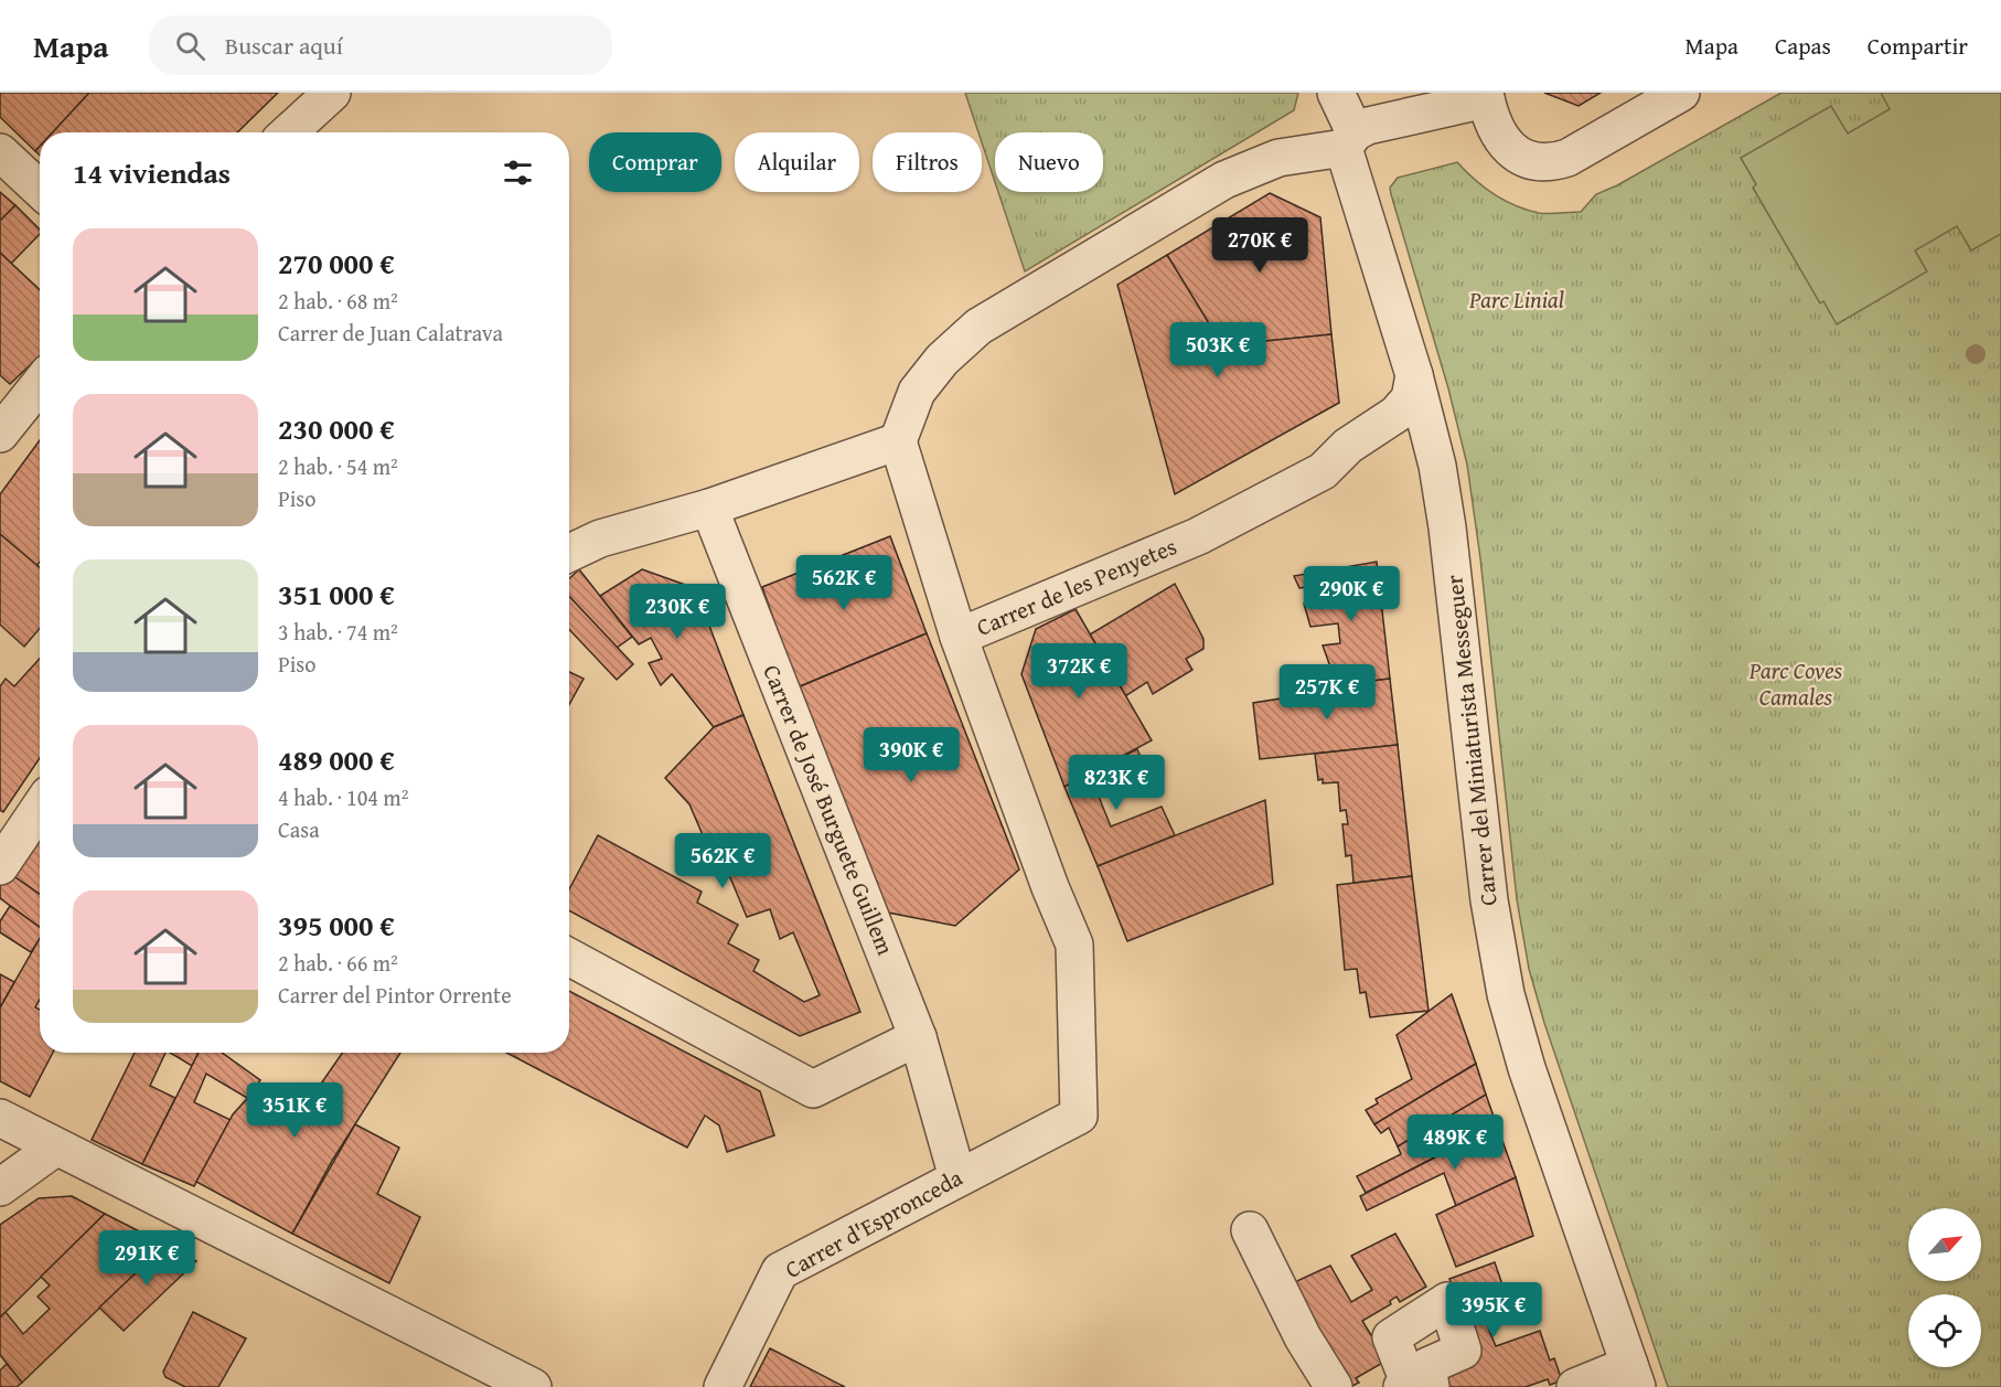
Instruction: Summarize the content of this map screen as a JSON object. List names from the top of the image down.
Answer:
{
  "streets": {
    "street": [
      "Carrer de les Penyetes",
      "Carrer del Miniaturista Messeguer",
      "Carrer de José Burguete Guillem",
      "Carrer d'Espronceda"
    ]
  },
  "crossings": [
    ["Carrer de les Penyetes", "Carrer del Miniaturista Messeguer"],
    ["Carrer de les Penyetes", "Carrer d'Espronceda"],
    ["Carrer de José Burguete Guillem", "Carrer d'Espronceda"]
  ],
  "parks": ["Parc Linial", "Parc Coves Camales"],
  "north": "top right",
  "page": {
    "header": "Mapa",
    "search": "Buscar aquí",
    "nav": ["Mapa", "Capas", "Compartir"],
    "chip": [
      "Comprar",
      "Alquilar",
      "Filtros",
      "Nuevo"
    ],
    "heading": "14 viviendas",
    "list": [
      {
        "name": "270 000 €",
        "note": "2 hab. · 68 m² · Carrer de Juan Calatrava"
      },
      {
        "name": "230 000 €",
        "note": "2 hab. · 54 m² · Piso"
      },
      {
        "name": "351 000 €",
        "note": "3 hab. · 74 m² · Piso"
      },
      {
        "name": "489 000 €",
        "note": "4 hab. · 104 m² · Casa"
      },
      {
        "name": "395 000 €",
        "note": "2 hab. · 66 m² · Carrer del Pintor Orrente"
      }
    ],
    "price": [
      "270K €",
      "503K €",
      "562K €",
      "290K €",
      "230K €",
      "372K €",
      "257K €",
      "390K €",
      "823K €",
      "562K €",
      "351K €",
      "489K €",
      "291K €",
      "395K €"
    ]
  }
}
